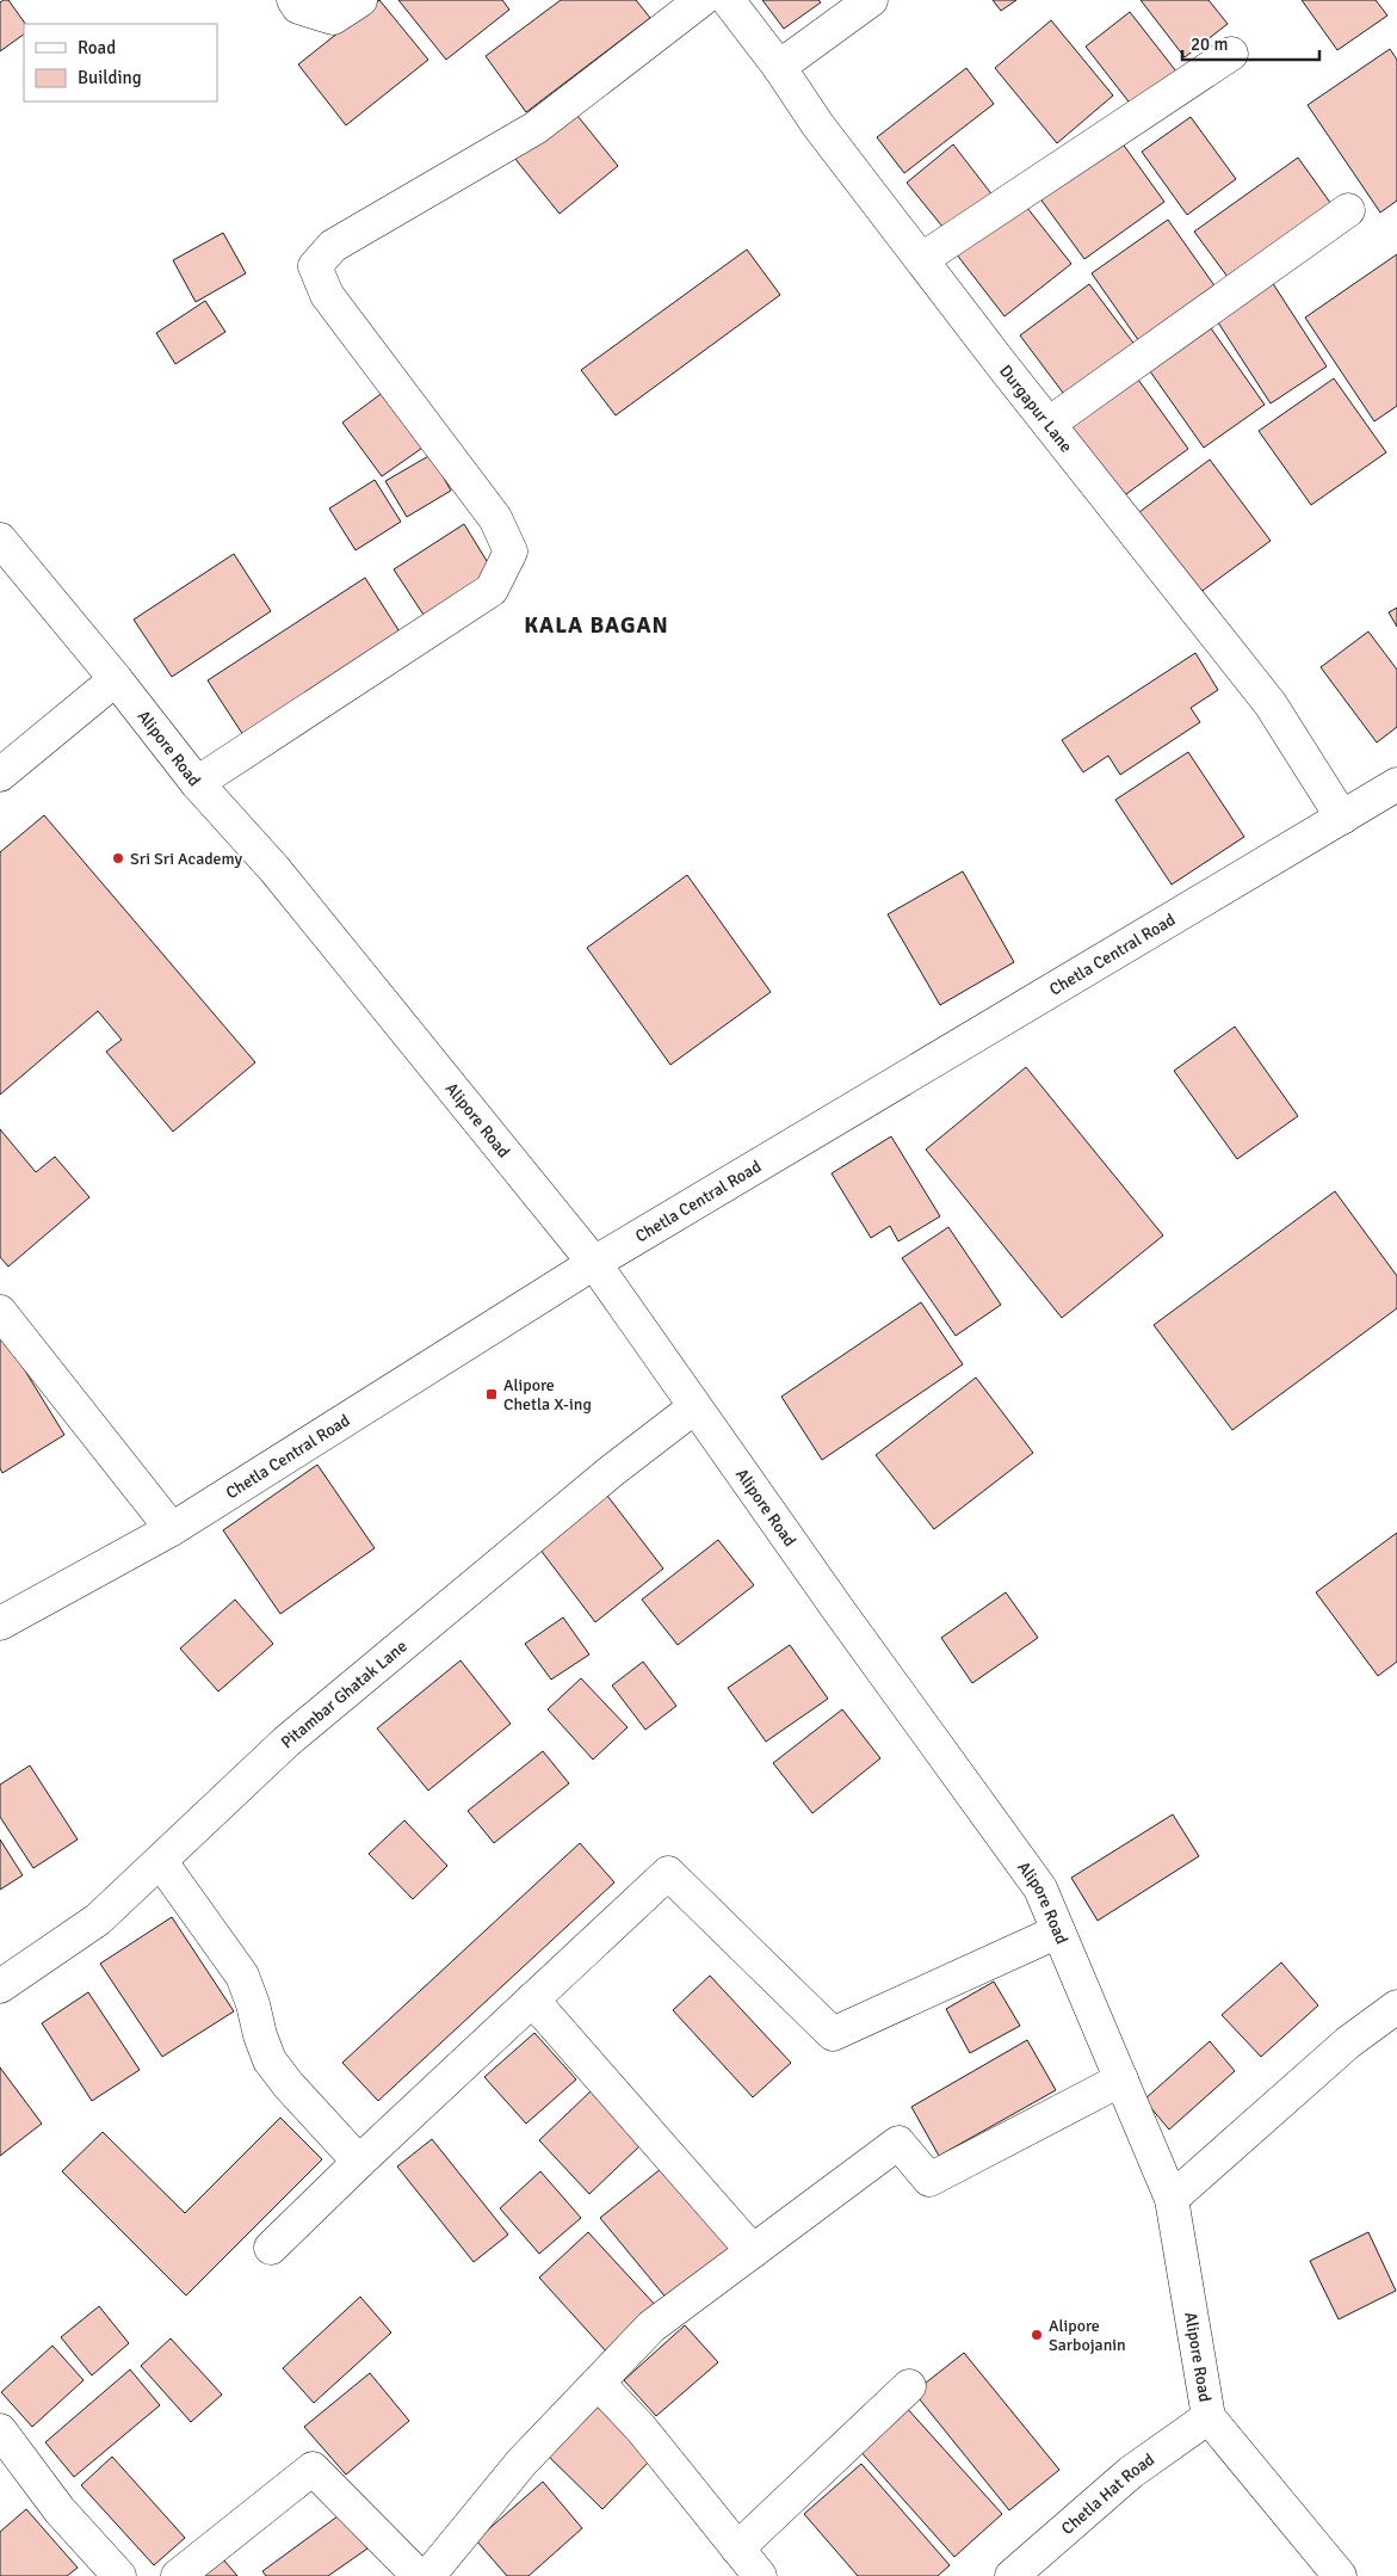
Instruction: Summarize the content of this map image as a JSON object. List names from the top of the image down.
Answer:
{
  "streets": {
    "street": [
      "Durgapur Lane",
      "Alipore Road",
      "Chetla Central Road",
      "Pitambar Ghatak Lane",
      "Chetla Hat Road"
    ]
  },
  "crossings": [
    ["Durgapur Lane", "Chetla Central Road"],
    ["Alipore Road", "Chetla Central Road"],
    ["Alipore Road", "Pitambar Ghatak Lane"],
    ["Alipore Road", "Chetla Hat Road"]
  ],
  "districts": ["KALA BAGAN"],
  "places": {
    "other": ["Sri Sri Academy", "Alipore Sarbojanin"],
    "transit": ["Alipore Chetla X-ing"]
  },
  "legend": ["Road", "Building"],
  "scale_bar": "20 m"
}
